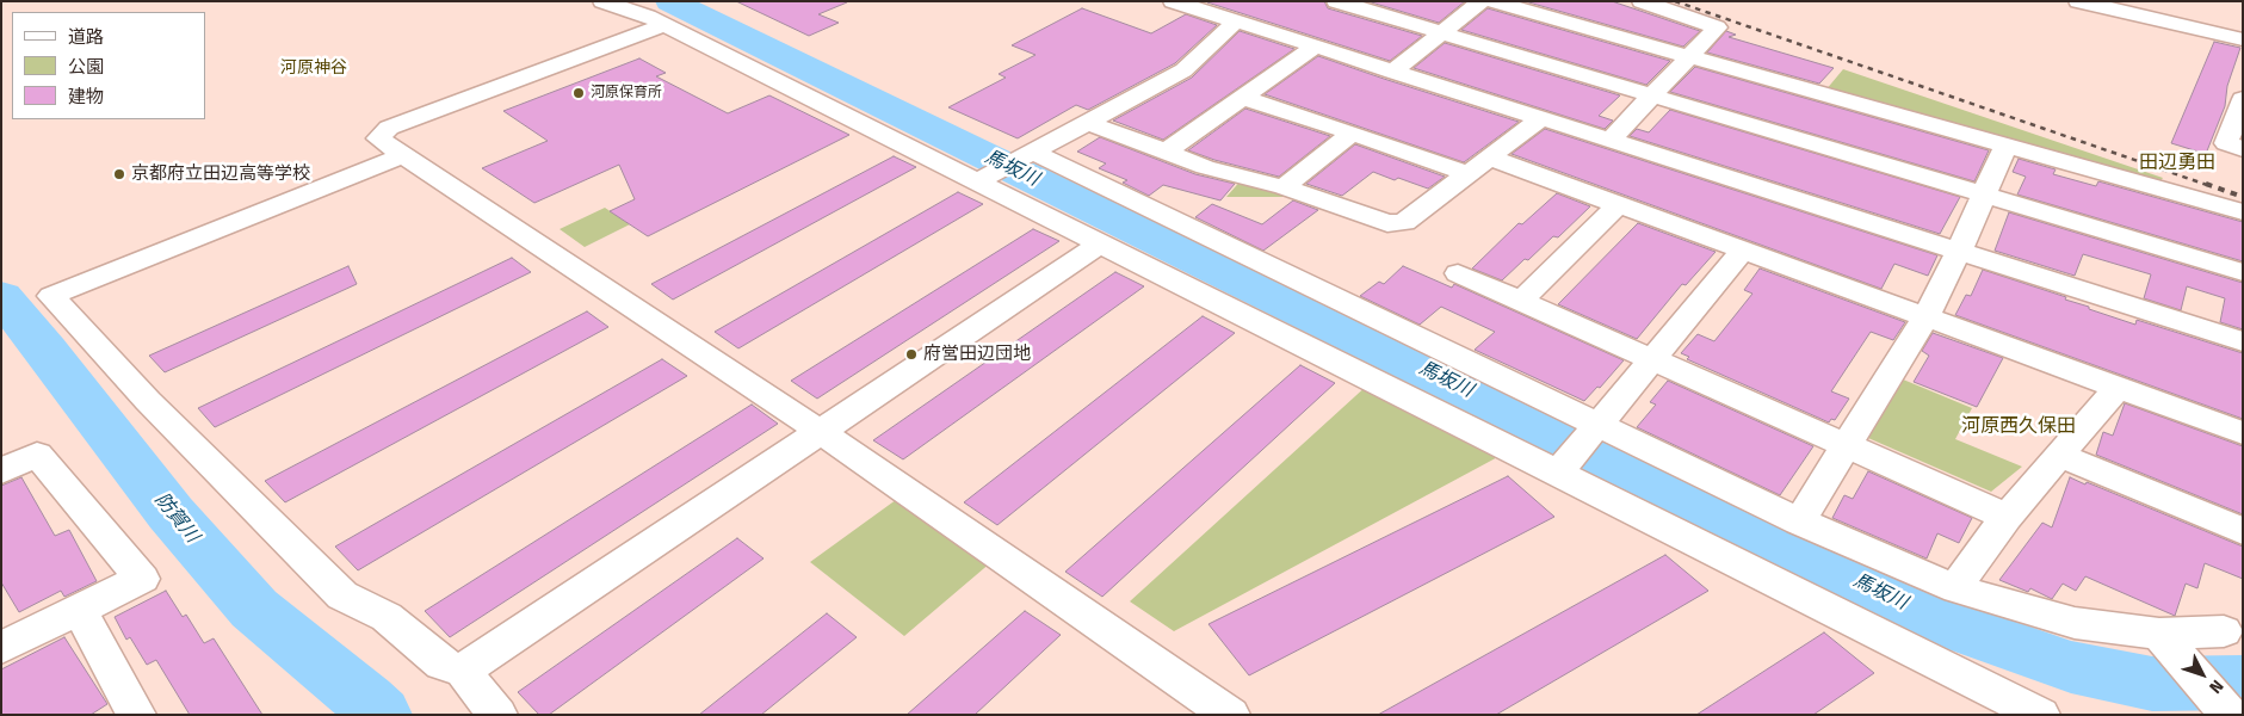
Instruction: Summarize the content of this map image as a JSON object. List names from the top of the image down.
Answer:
{
  "districts": ["河原神谷", "田辺勇田", "河原西久保田"],
  "water": ["馬坂川", "防賀川"],
  "places": ["河原保育所", "京都府立田辺高等学校", "府営田辺団地"],
  "legend": ["道路", "公園", "建物"],
  "north": "bottom right"
}
